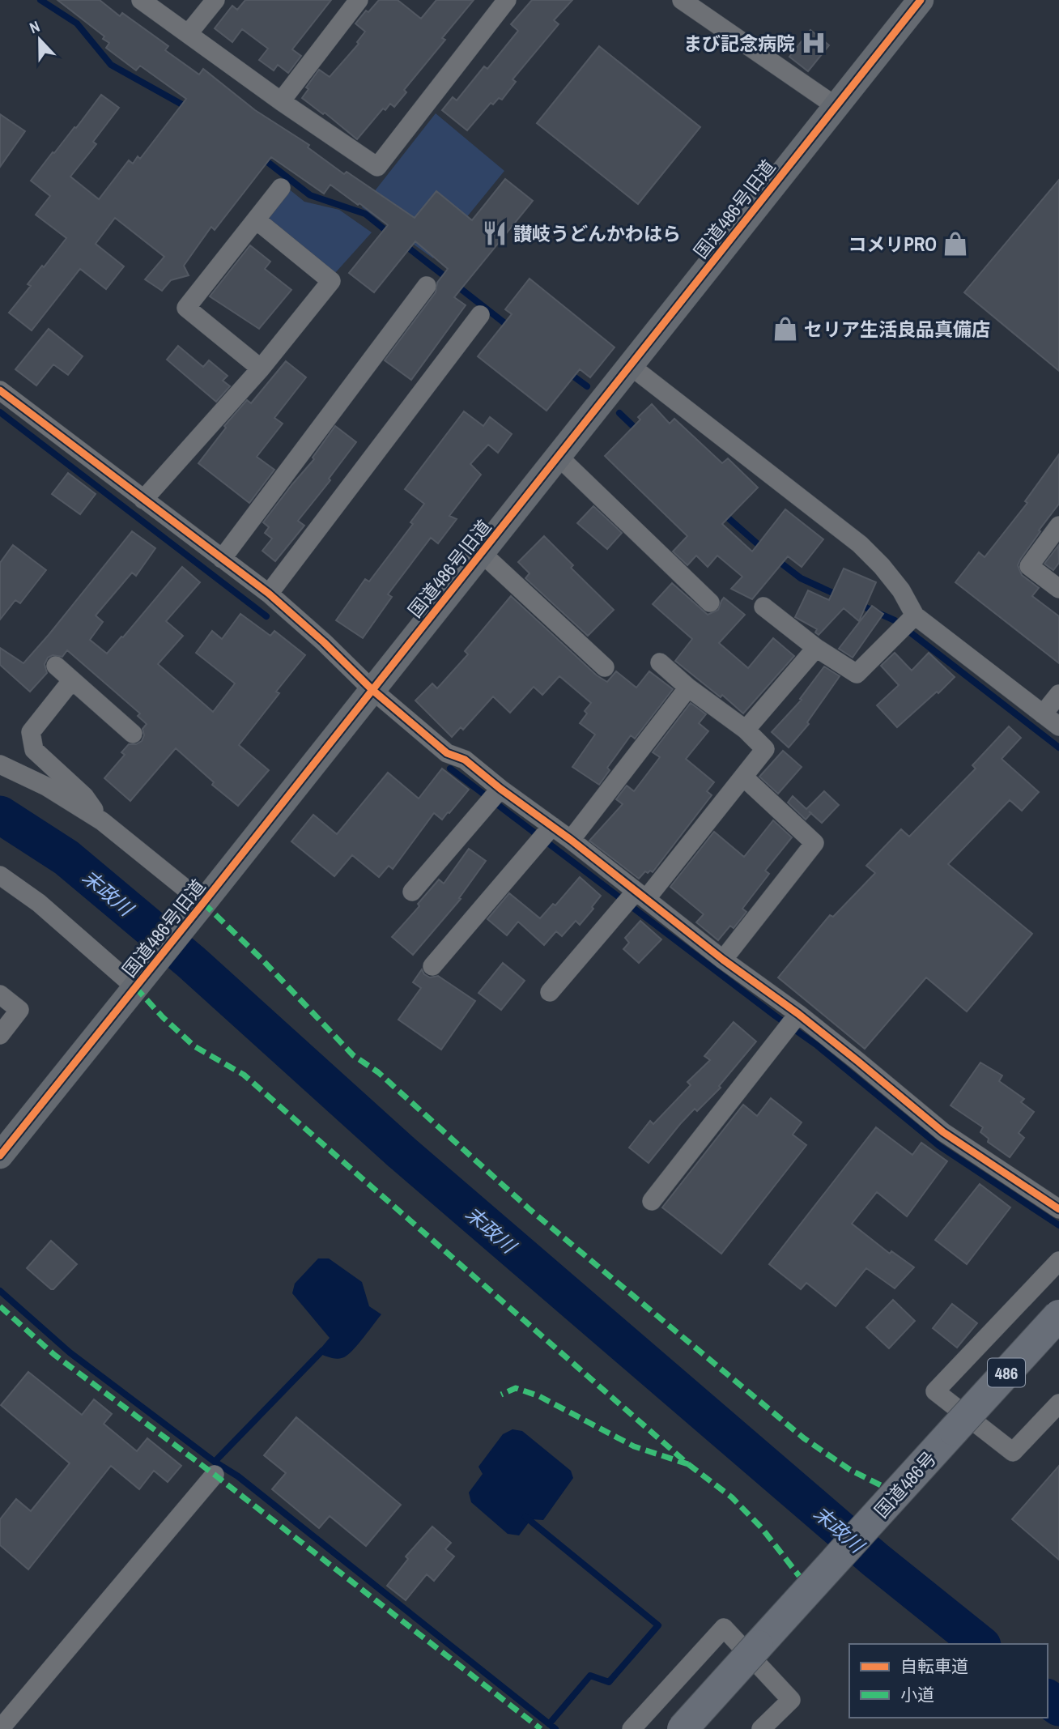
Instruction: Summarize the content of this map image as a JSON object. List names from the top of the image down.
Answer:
{
  "streets": {
    "highway": ["486", "国道486号"],
    "street": ["国道486号旧道"]
  },
  "water": ["末政川"],
  "places": {
    "hospital": ["まび記念病院"],
    "restaurant": ["讃岐うどんかわはら"],
    "shop": ["コメリPRO", "セリア生活良品真備店"]
  },
  "legend": ["自転車道", "小道"],
  "north": "top"
}
